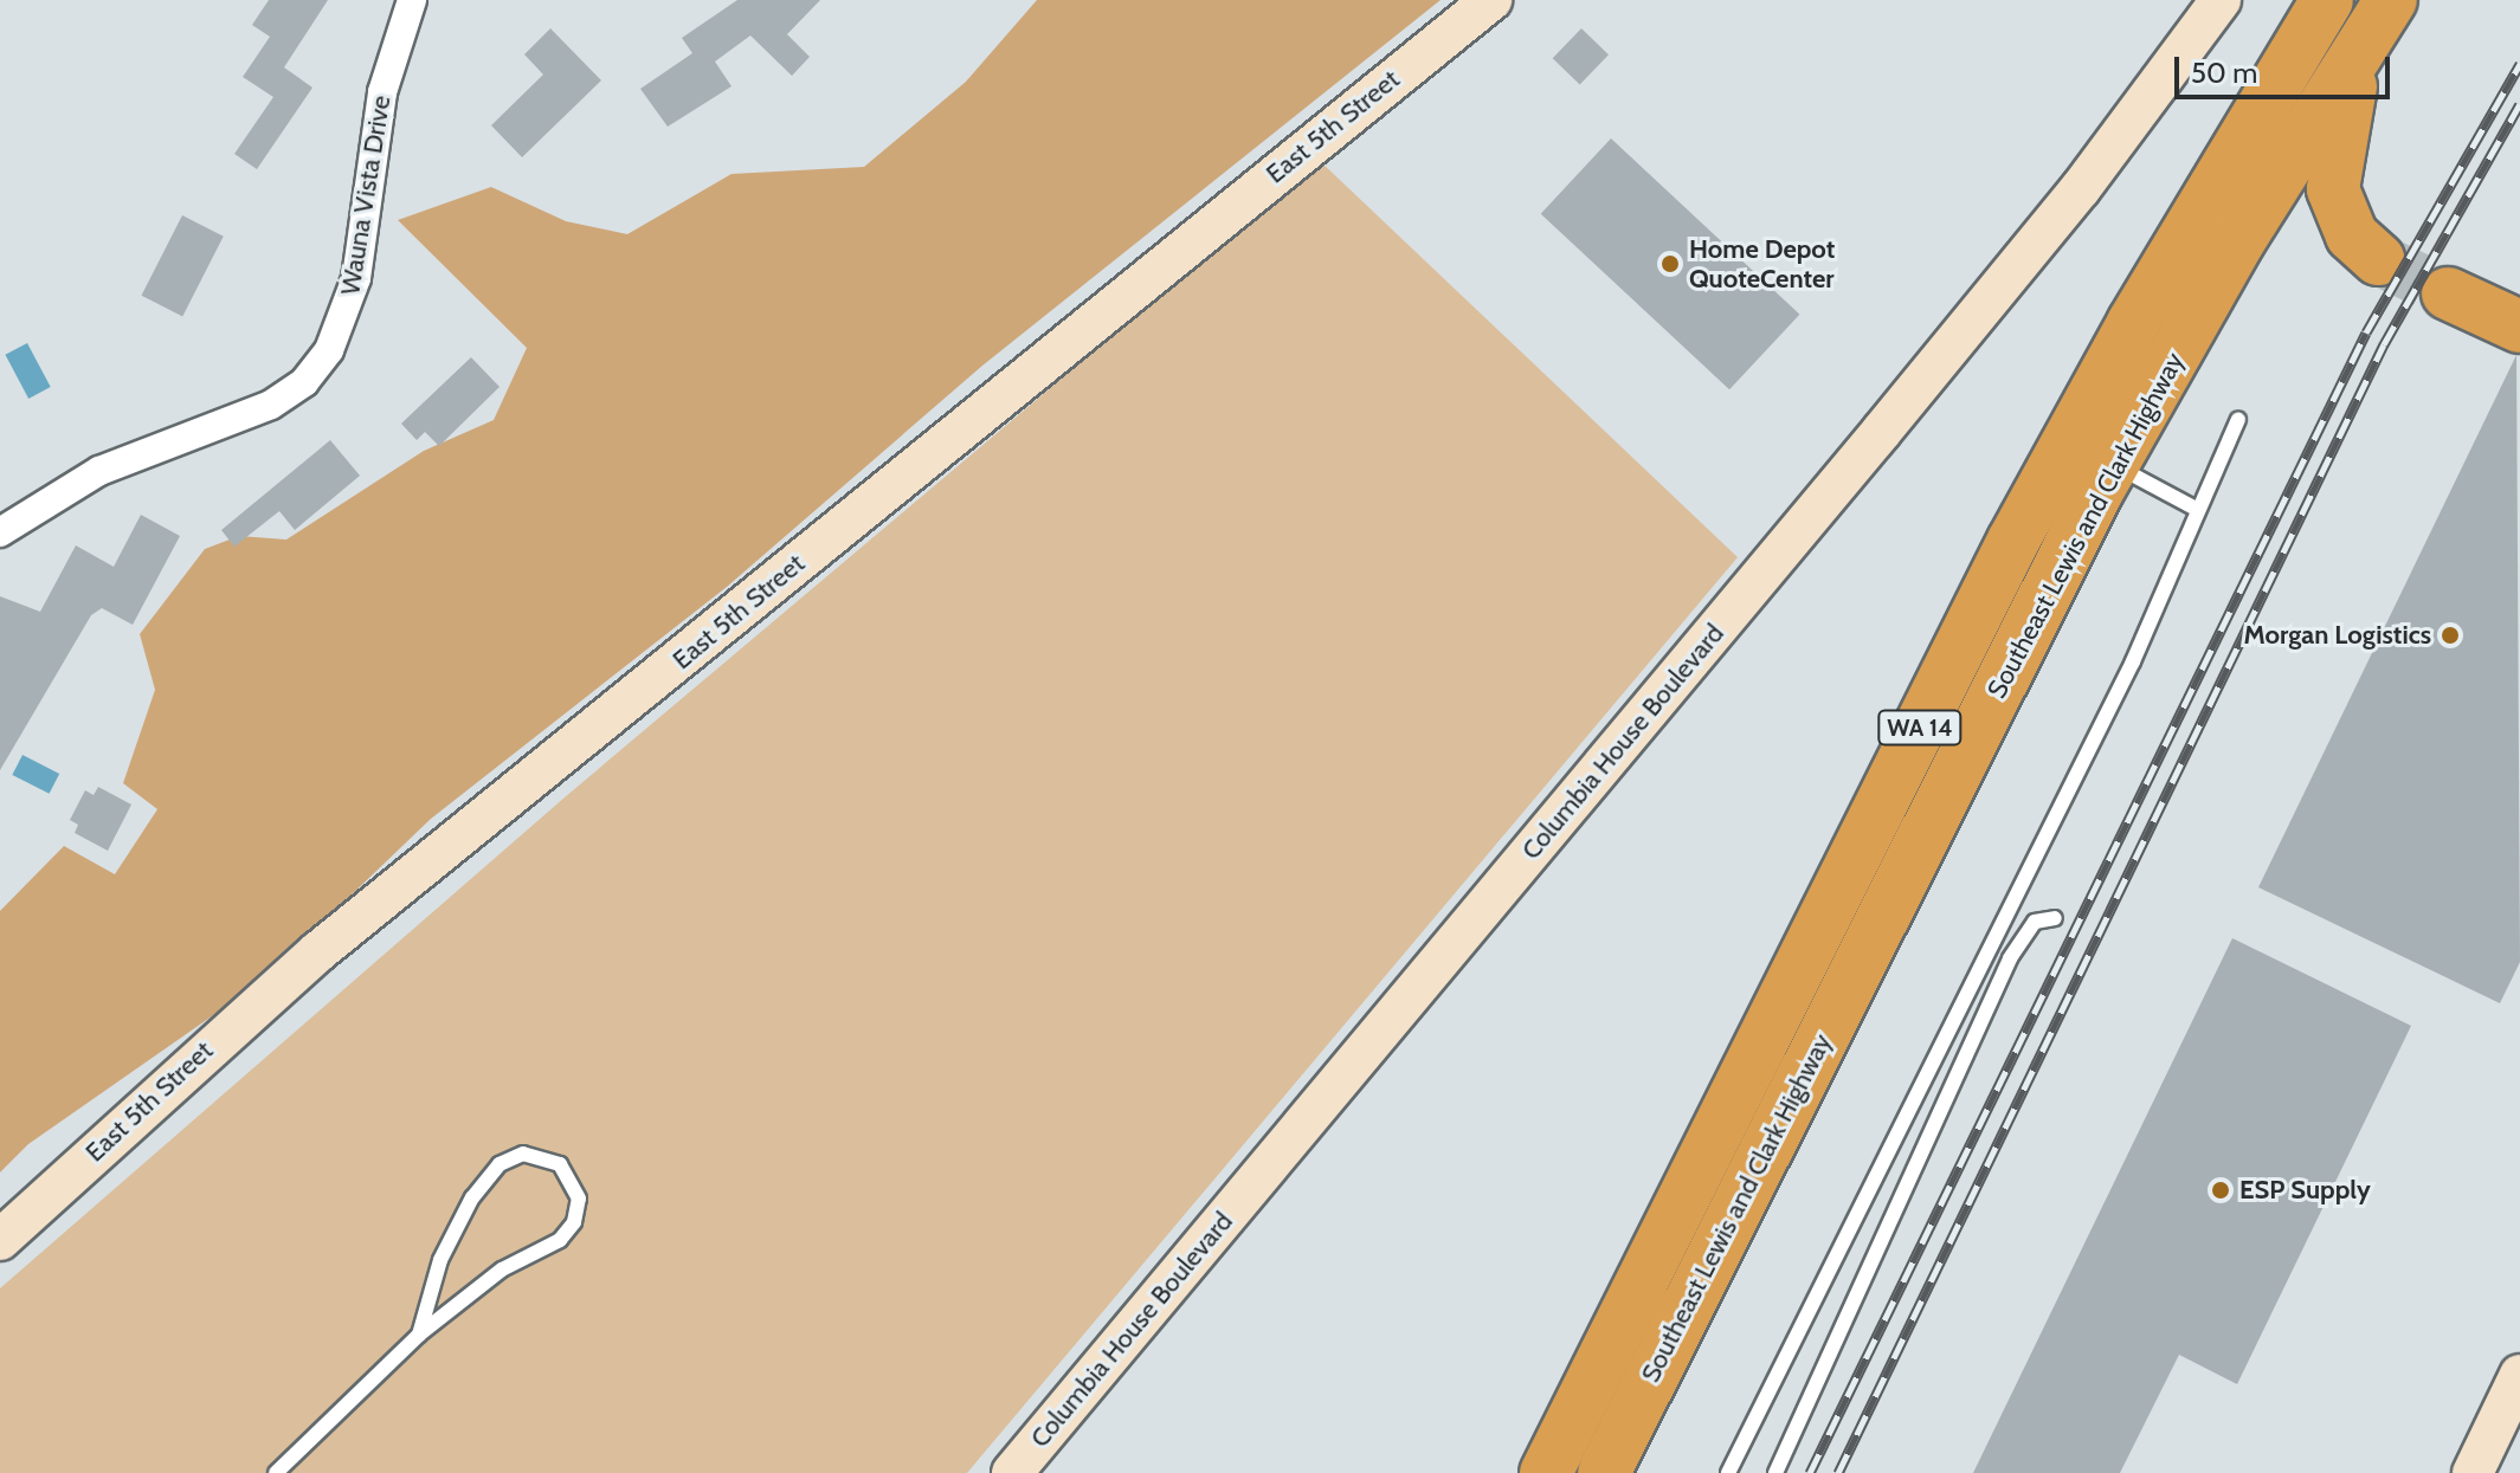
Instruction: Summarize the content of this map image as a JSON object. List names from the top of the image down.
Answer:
{
  "streets": {
    "highway": ["Southeast Lewis and Clark Highway", "WA 14"],
    "street": ["East 5th Street", "Wauna Vista Drive", "Columbia House Boulevard"]
  },
  "places": ["Home Depot QuoteCenter", "Morgan Logistics", "ESP Supply"],
  "scale_bar": "50 m"
}
